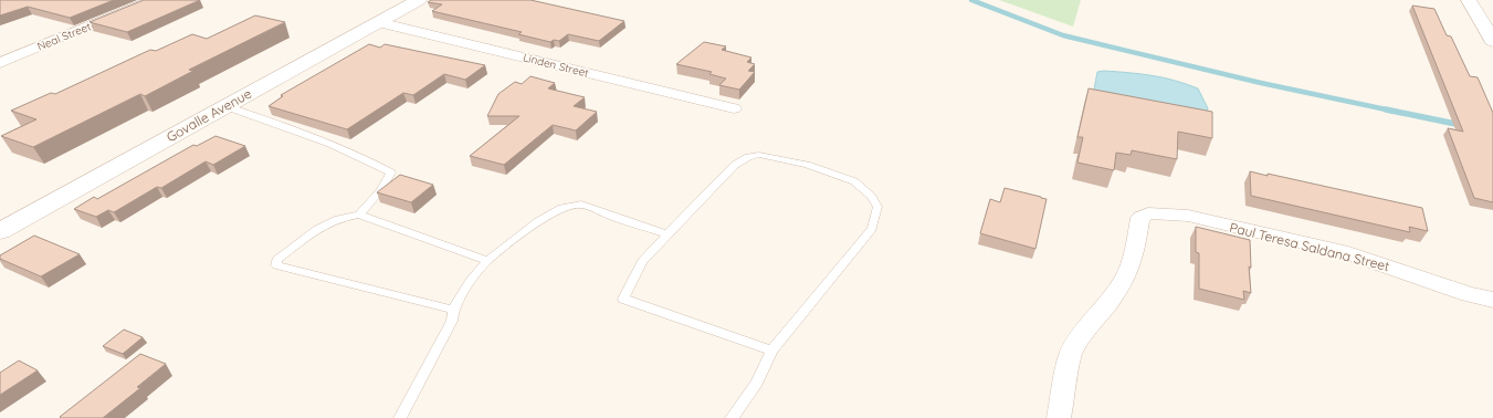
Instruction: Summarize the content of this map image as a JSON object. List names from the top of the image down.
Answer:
{
  "streets": {
    "street": [
      "Neal Street",
      "Linden Street",
      "Govalle Avenue",
      "Paul Teresa Saldana Street"
    ]
  },
  "crossings": [
    ["Linden Street", "Govalle Avenue"]
  ]
}
